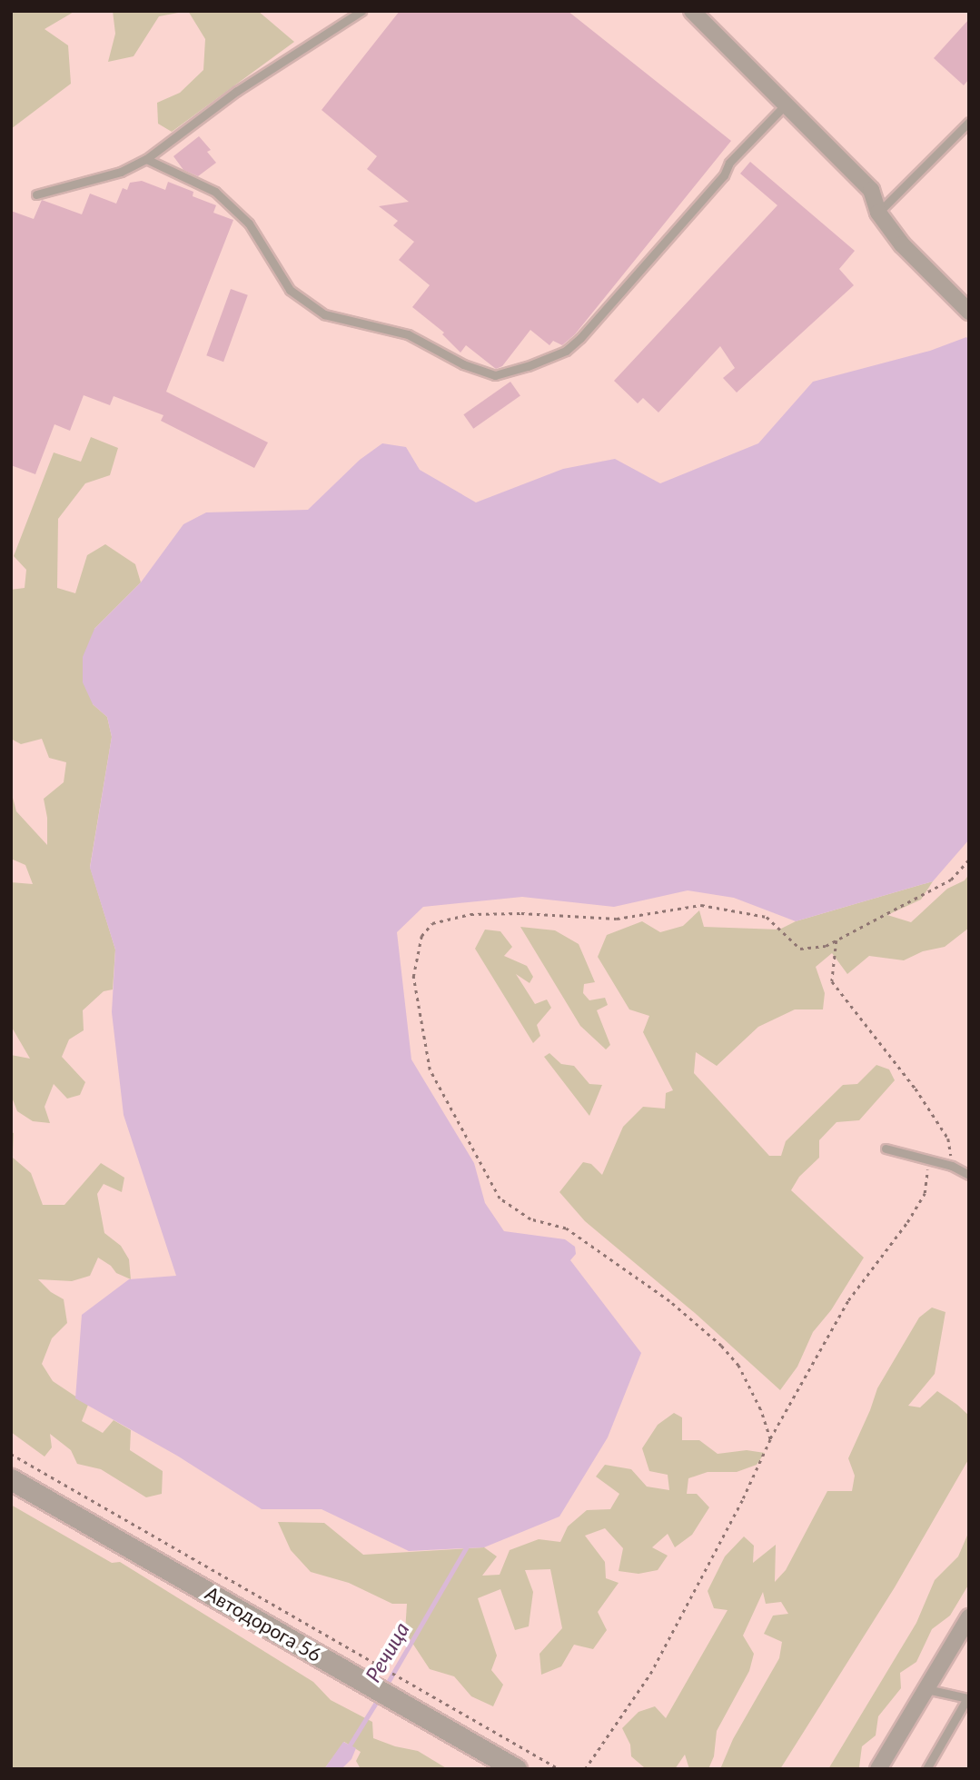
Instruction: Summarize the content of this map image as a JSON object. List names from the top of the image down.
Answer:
{
  "streets": {
    "street": ["Автодорога 56"]
  },
  "water": ["Речица"]
}
